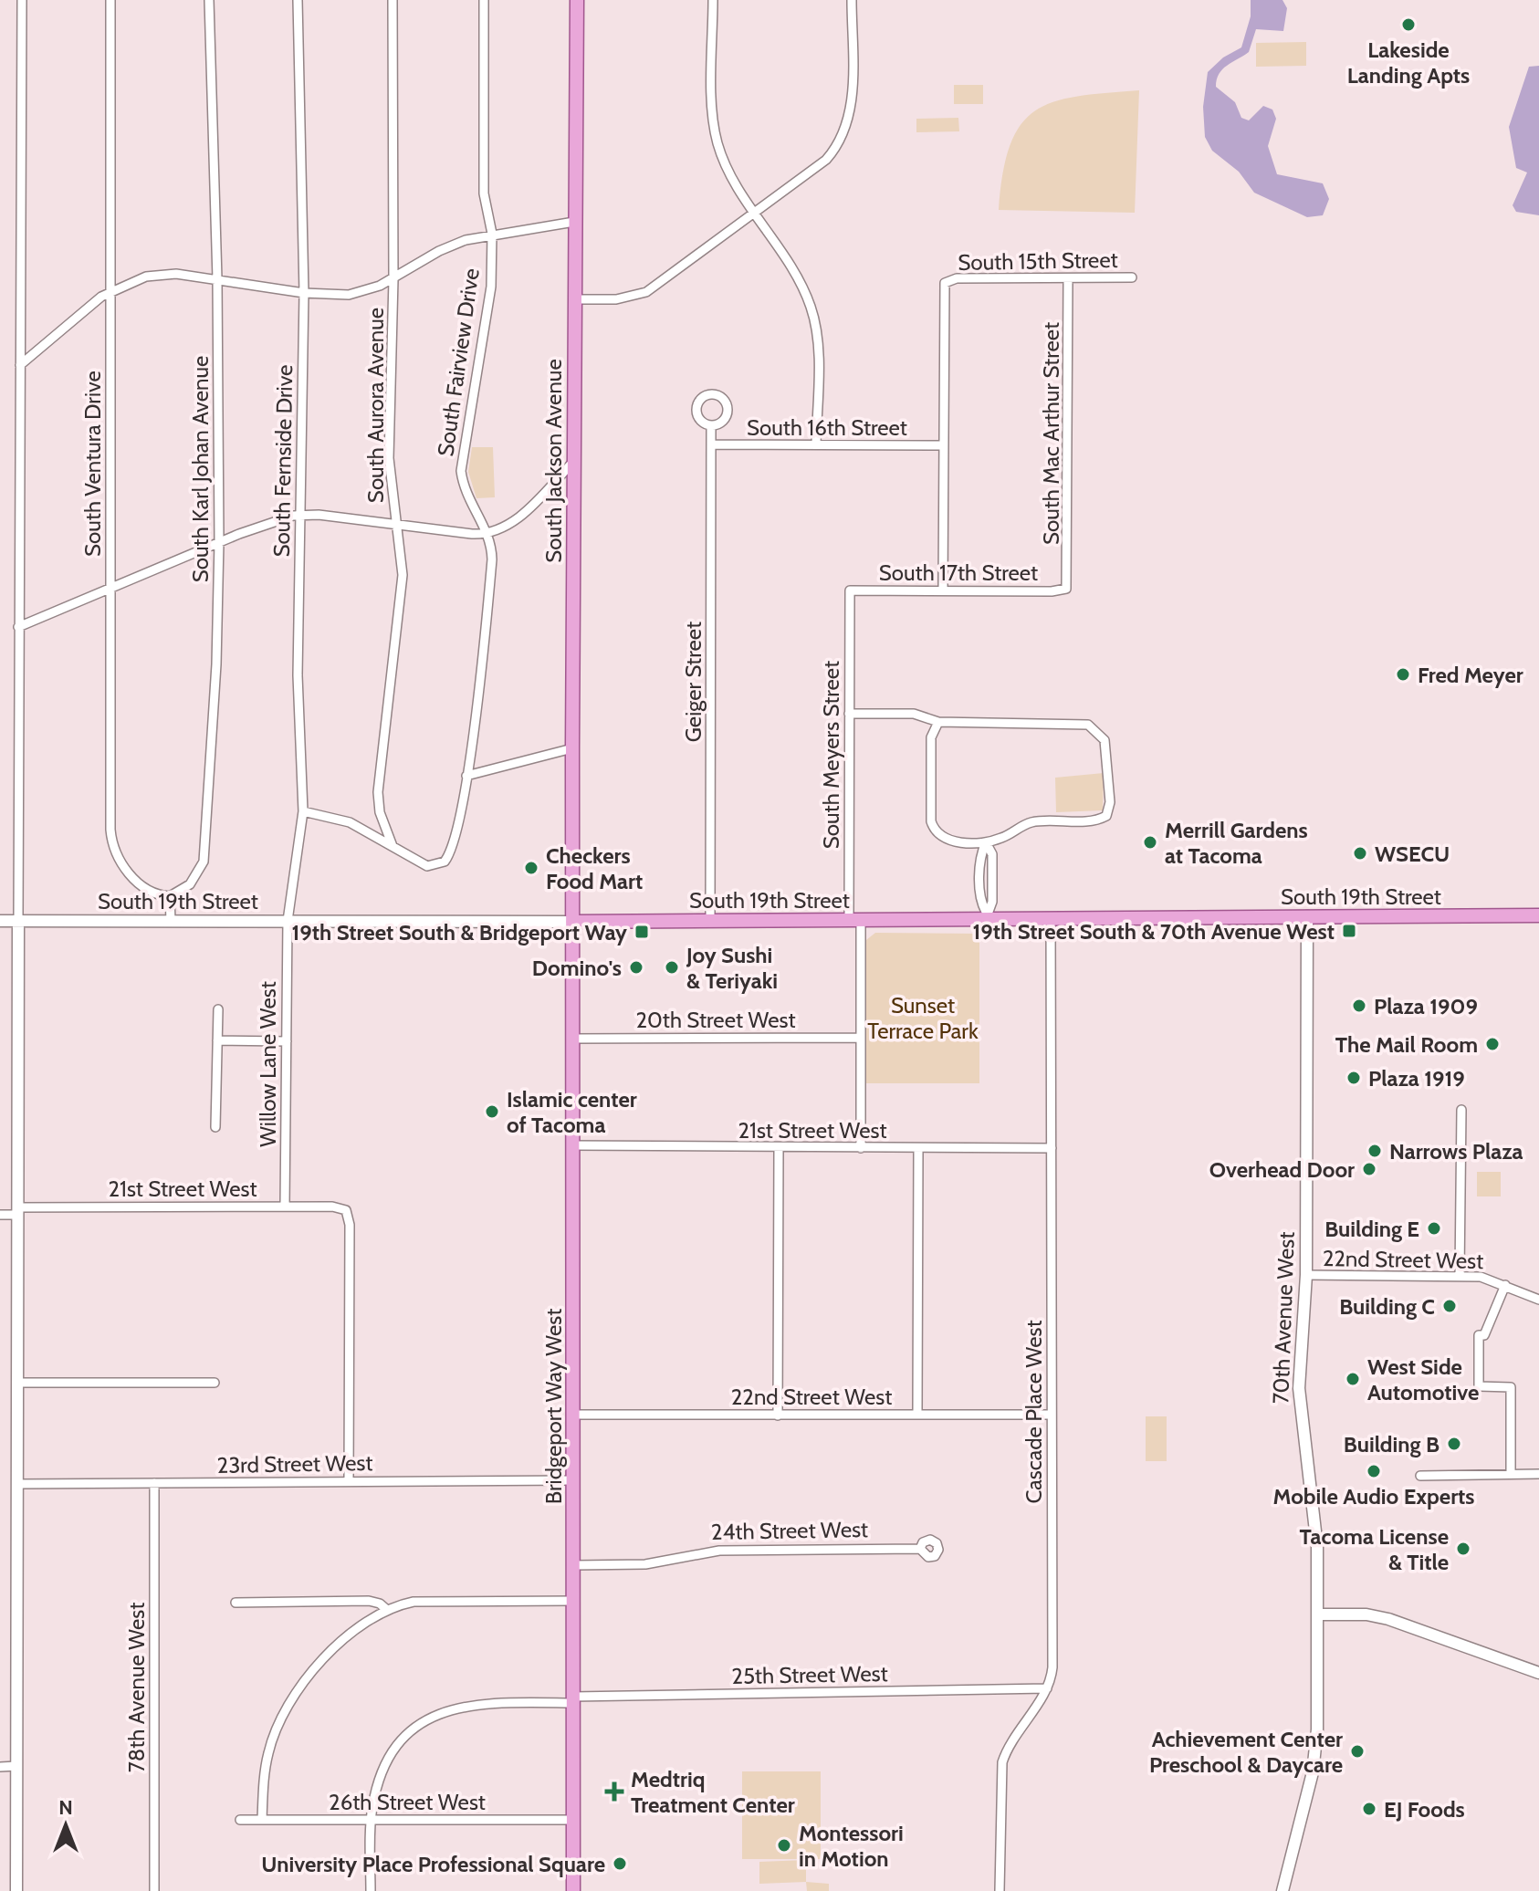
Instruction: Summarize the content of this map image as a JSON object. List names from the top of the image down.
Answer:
{
  "streets": {
    "main road": ["South Jackson Avenue", "South 19th Street", "Bridgeport Way West"],
    "street": [
      "South 15th Street",
      "South Fairview Drive",
      "South Aurora Avenue",
      "South 16th Street",
      "South Mac Arthur Street",
      "South Fernside Drive",
      "South Ventura Drive",
      "South Karl Johan Avenue",
      "South 17th Street",
      "Geiger Street",
      "South Meyers Street",
      "20th Street West",
      "Willow Lane West",
      "21st Street West",
      "22nd Street West",
      "70th Avenue West",
      "Cascade Place West",
      "23rd Street West",
      "24th Street West",
      "25th Street West",
      "78th Avenue West",
      "26th Street West"
    ]
  },
  "crossings": [
    ["South 15th Street", "South 16th Street"],
    ["South 15th Street", "South Mac Arthur Street"],
    ["South Fairview Drive", "South Aurora Avenue"],
    ["South 16th Street", "Geiger Street"],
    ["South Mac Arthur Street", "South 17th Street"],
    ["South Fernside Drive", "South 19th Street"],
    ["South Fernside Drive", "Willow Lane West"],
    ["South Jackson Avenue", "South 19th Street"],
    ["South Jackson Avenue", "Bridgeport Way West"],
    ["South Ventura Drive", "South Karl Johan Avenue"],
    ["South 17th Street", "South Meyers Street"],
    ["Geiger Street", "South 19th Street"],
    ["South Meyers Street", "South 19th Street"],
    ["South Meyers Street", "20th Street West"],
    ["South Meyers Street", "21st Street West"],
    ["South 19th Street", "Willow Lane West"],
    ["South 19th Street", "70th Avenue West"],
    ["South 19th Street", "Bridgeport Way West"],
    ["South 19th Street", "Cascade Place West"],
    ["20th Street West", "Bridgeport Way West"],
    ["Willow Lane West", "21st Street West"],
    ["21st Street West", "Bridgeport Way West"],
    ["21st Street West", "Cascade Place West"],
    ["21st Street West", "23rd Street West"],
    ["22nd Street West", "70th Avenue West"],
    ["22nd Street West", "Bridgeport Way West"],
    ["22nd Street West", "Cascade Place West"],
    ["Bridgeport Way West", "23rd Street West"],
    ["Bridgeport Way West", "24th Street West"],
    ["Bridgeport Way West", "25th Street West"],
    ["Bridgeport Way West", "26th Street West"],
    ["Cascade Place West", "25th Street West"],
    ["23rd Street West", "78th Avenue West"],
    ["25th Street West", "26th Street West"]
  ],
  "parks": ["Sunset Terrace Park"],
  "places": {
    "other": [
      "Lakeside Landing Apts",
      "Fred Meyer",
      "Merrill Gardens at Tacoma",
      "WSECU",
      "Checkers Food Mart",
      "Domino's",
      "Joy Sushi & Teriyaki",
      "Plaza 1909",
      "The Mail Room",
      "Plaza 1919",
      "Islamic center of Tacoma",
      "Narrows Plaza",
      "Overhead Door",
      "Building E",
      "Building C",
      "West Side Automotive",
      "Building B",
      "Mobile Audio Experts",
      "Tacoma License & Title",
      "Achievement Center Preschool & Daycare",
      "EJ Foods",
      "Montessori in Motion",
      "University Place Professional Square"
    ],
    "transit": ["19th Street South & 70th Avenue West", "19th Street South & Bridgeport Way"],
    "health": ["Medtriq Treatment Center"]
  },
  "north": "top"
}
